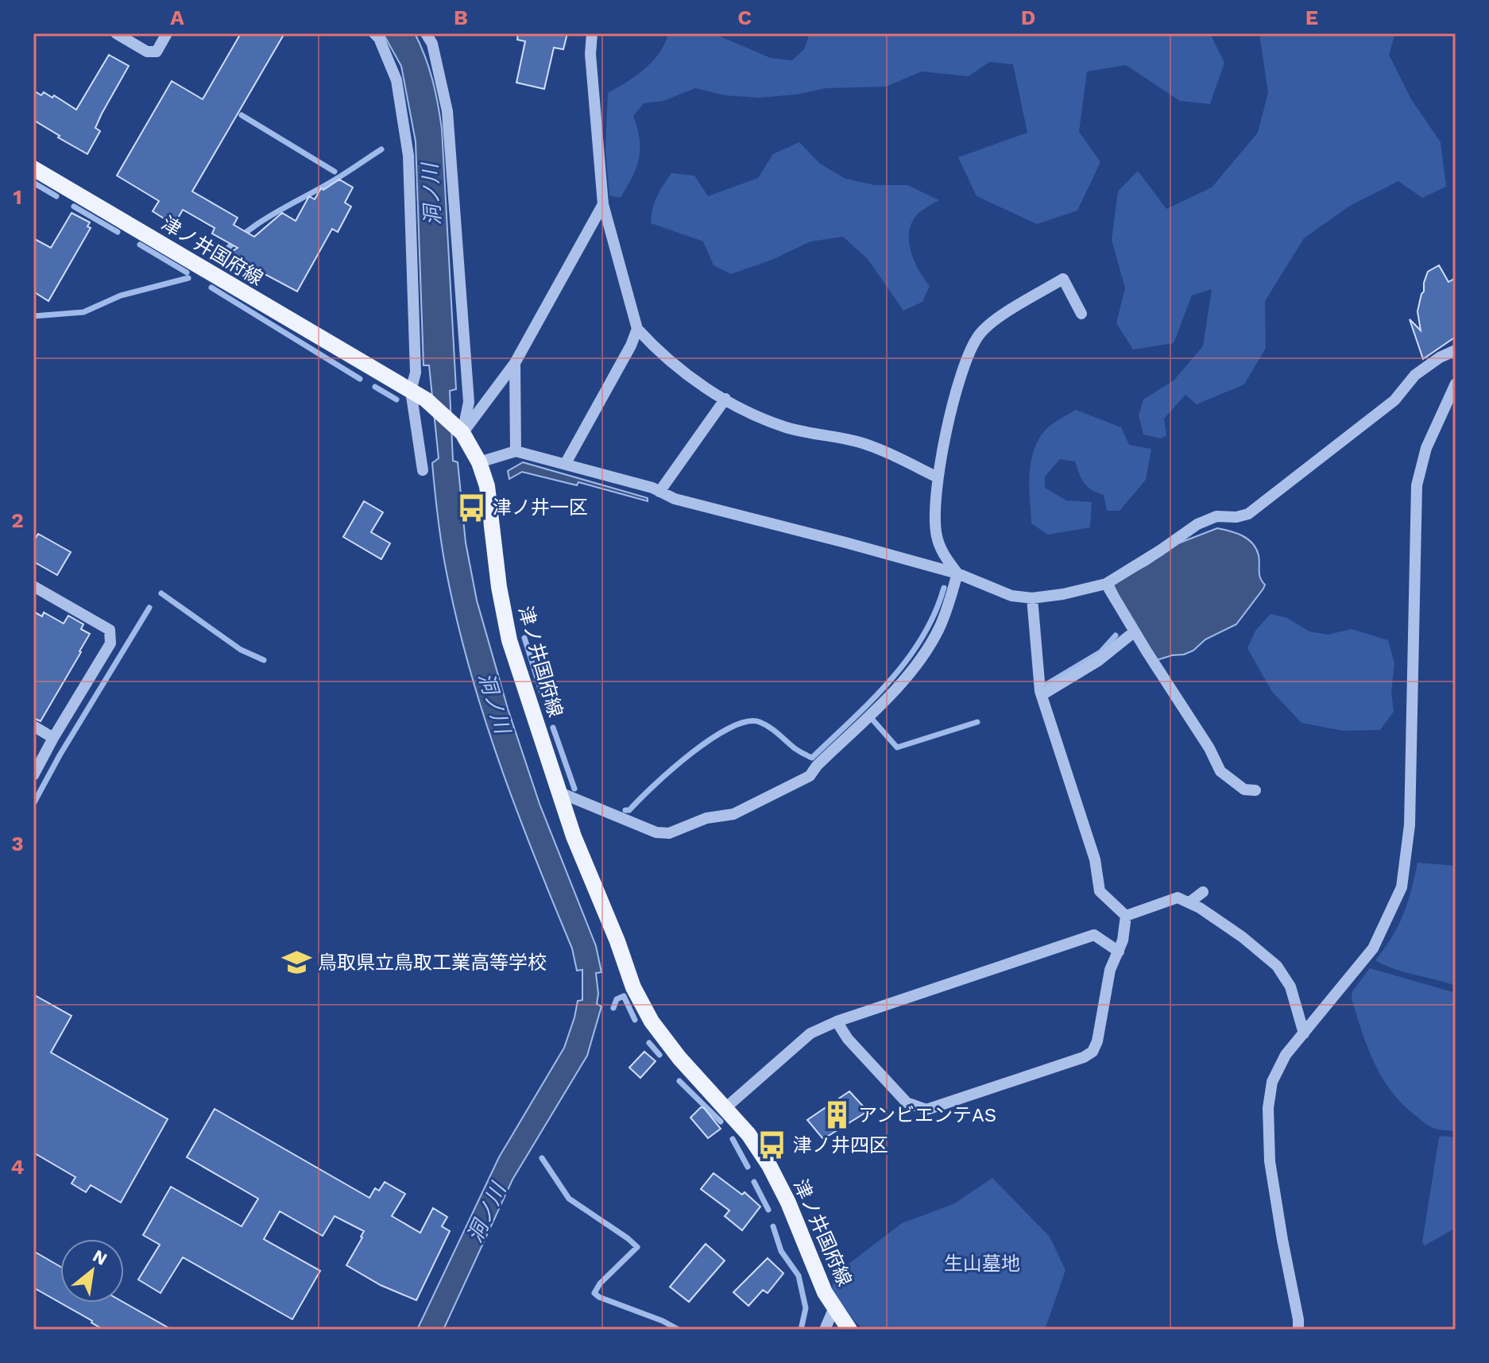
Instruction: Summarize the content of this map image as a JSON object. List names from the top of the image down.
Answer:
{
  "streets": {
    "main road": ["津ノ井国府線"]
  },
  "water": ["洞ノ川"],
  "parks": ["生山墓地"],
  "places": {
    "bus stop": ["津ノ井一区", "津ノ井四区"],
    "school or university": ["鳥取県立鳥取工業高等学校"],
    "building": ["アンビエンテAS"]
  },
  "north": "top right",
  "grid": {
    "columns": [
      "A",
      "B",
      "C",
      "D",
      "E"
    ],
    "rows": [
      "1",
      "2",
      "3",
      "4"
    ]
  }
}
